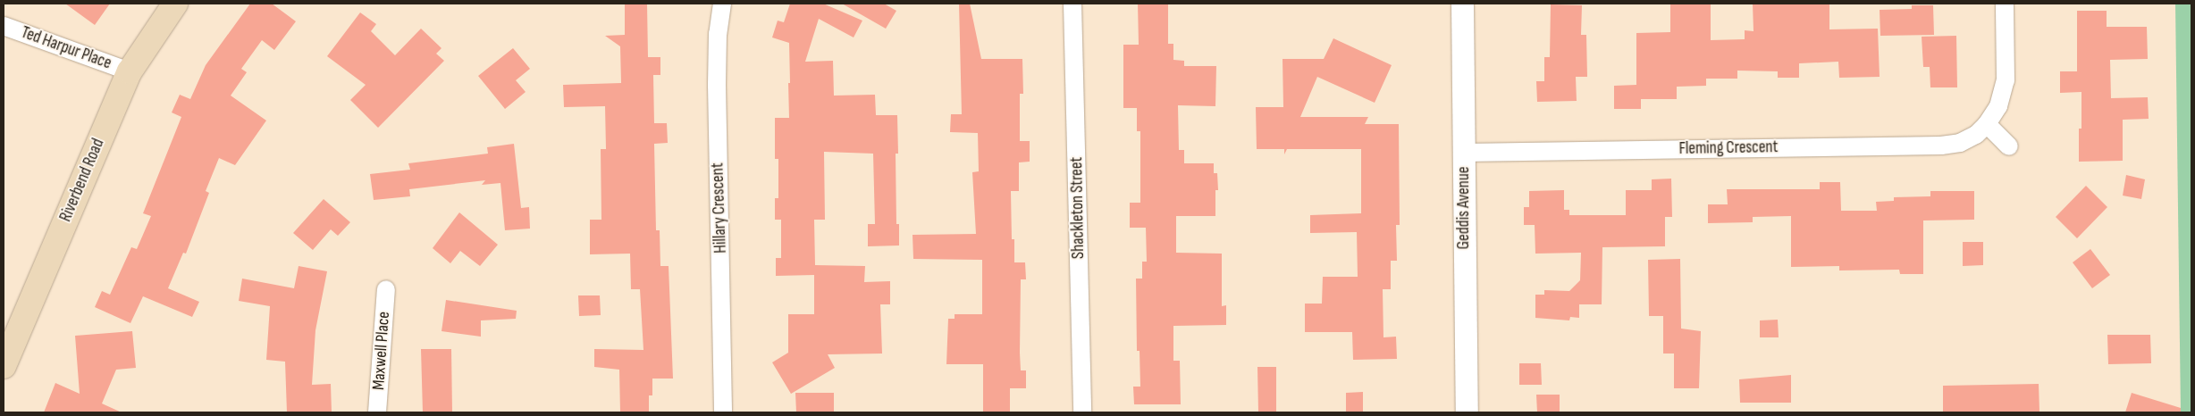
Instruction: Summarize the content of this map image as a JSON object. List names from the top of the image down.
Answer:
{
  "streets": {
    "main road": ["Riverbend Road"],
    "street": [
      "Ted Harpur Place",
      "Fleming Crescent",
      "Hillary Crescent",
      "Shackleton Street",
      "Geddis Avenue",
      "Maxwell Place"
    ]
  },
  "crossings": [
    ["Ted Harpur Place", "Riverbend Road"],
    ["Fleming Crescent", "Geddis Avenue"]
  ]
}
